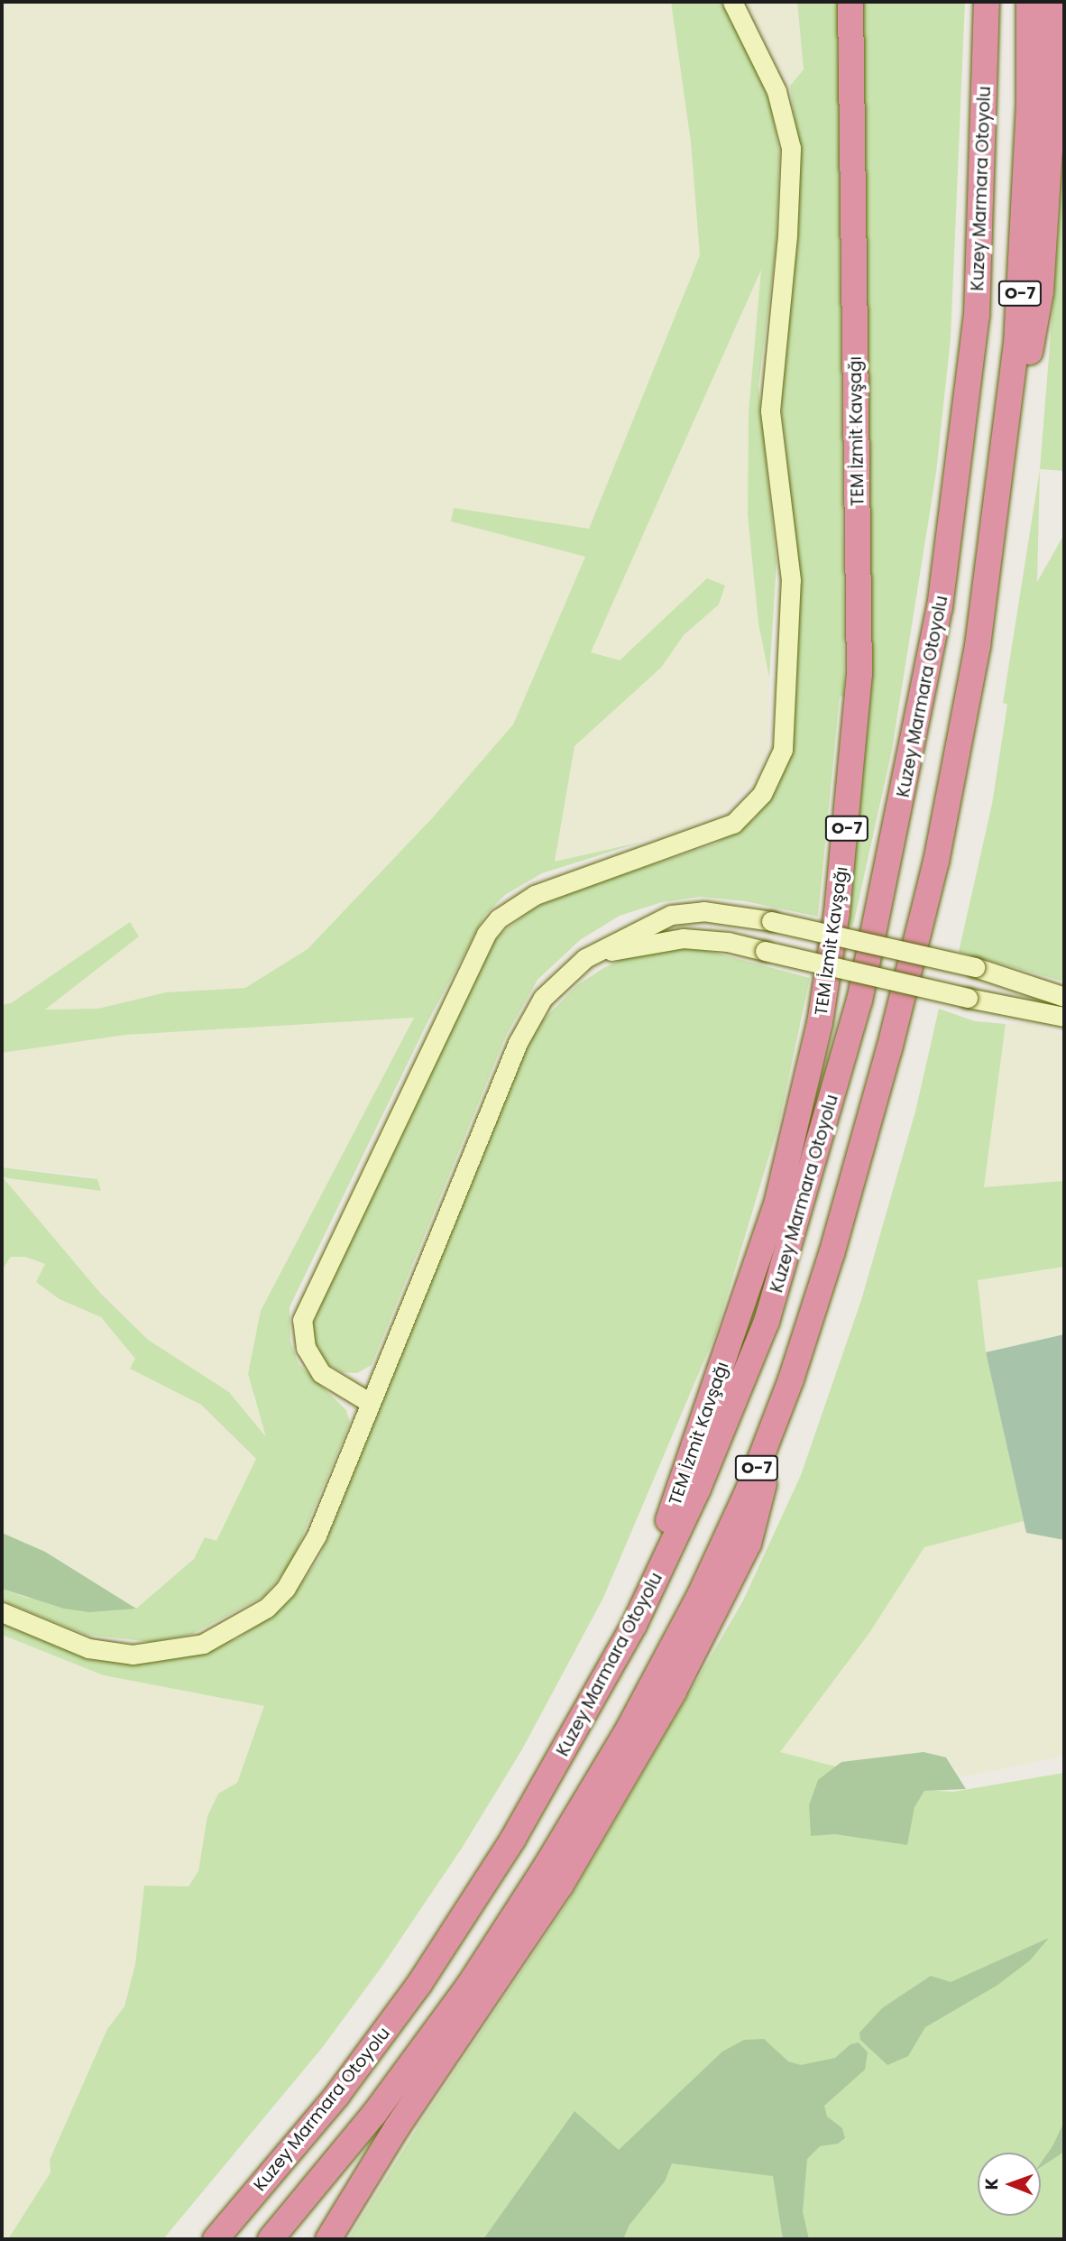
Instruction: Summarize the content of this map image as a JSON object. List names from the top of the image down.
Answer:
{
  "streets": {
    "highway": ["Kuzey Marmara Otoyolu", "O-7", "TEM İzmit Kavşağı"]
  },
  "crossings": [
    ["Kuzey Marmara Otoyolu", "TEM İzmit Kavşağı"]
  ],
  "north": "left"
}
